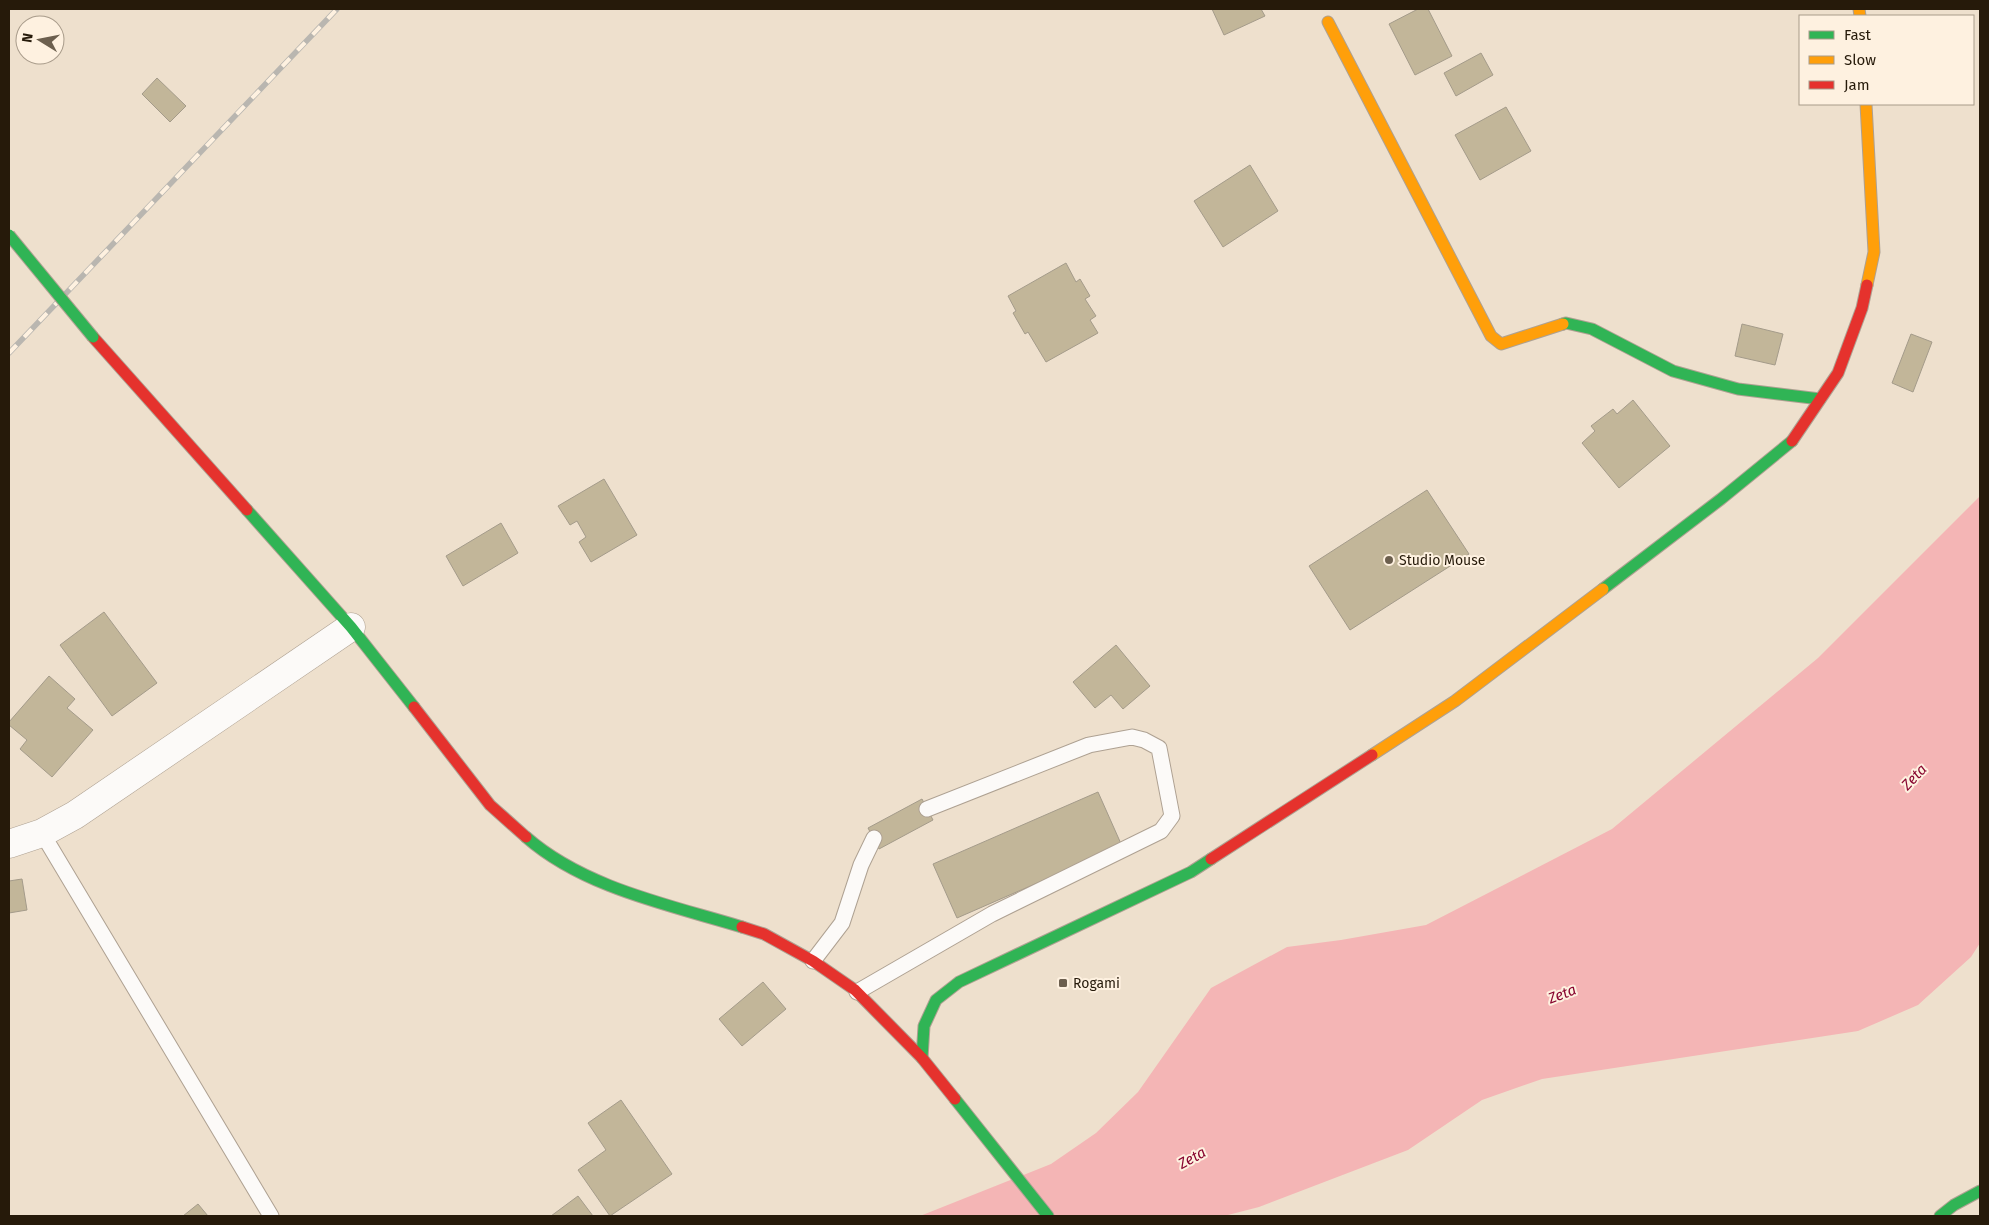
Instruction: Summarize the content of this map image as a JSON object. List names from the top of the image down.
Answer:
{
  "water": ["Zeta"],
  "places": {
    "other": ["Studio Mouse"],
    "transit": ["Rogami"]
  },
  "legend": ["Fast", "Slow", "Jam"],
  "north": "left"
}
